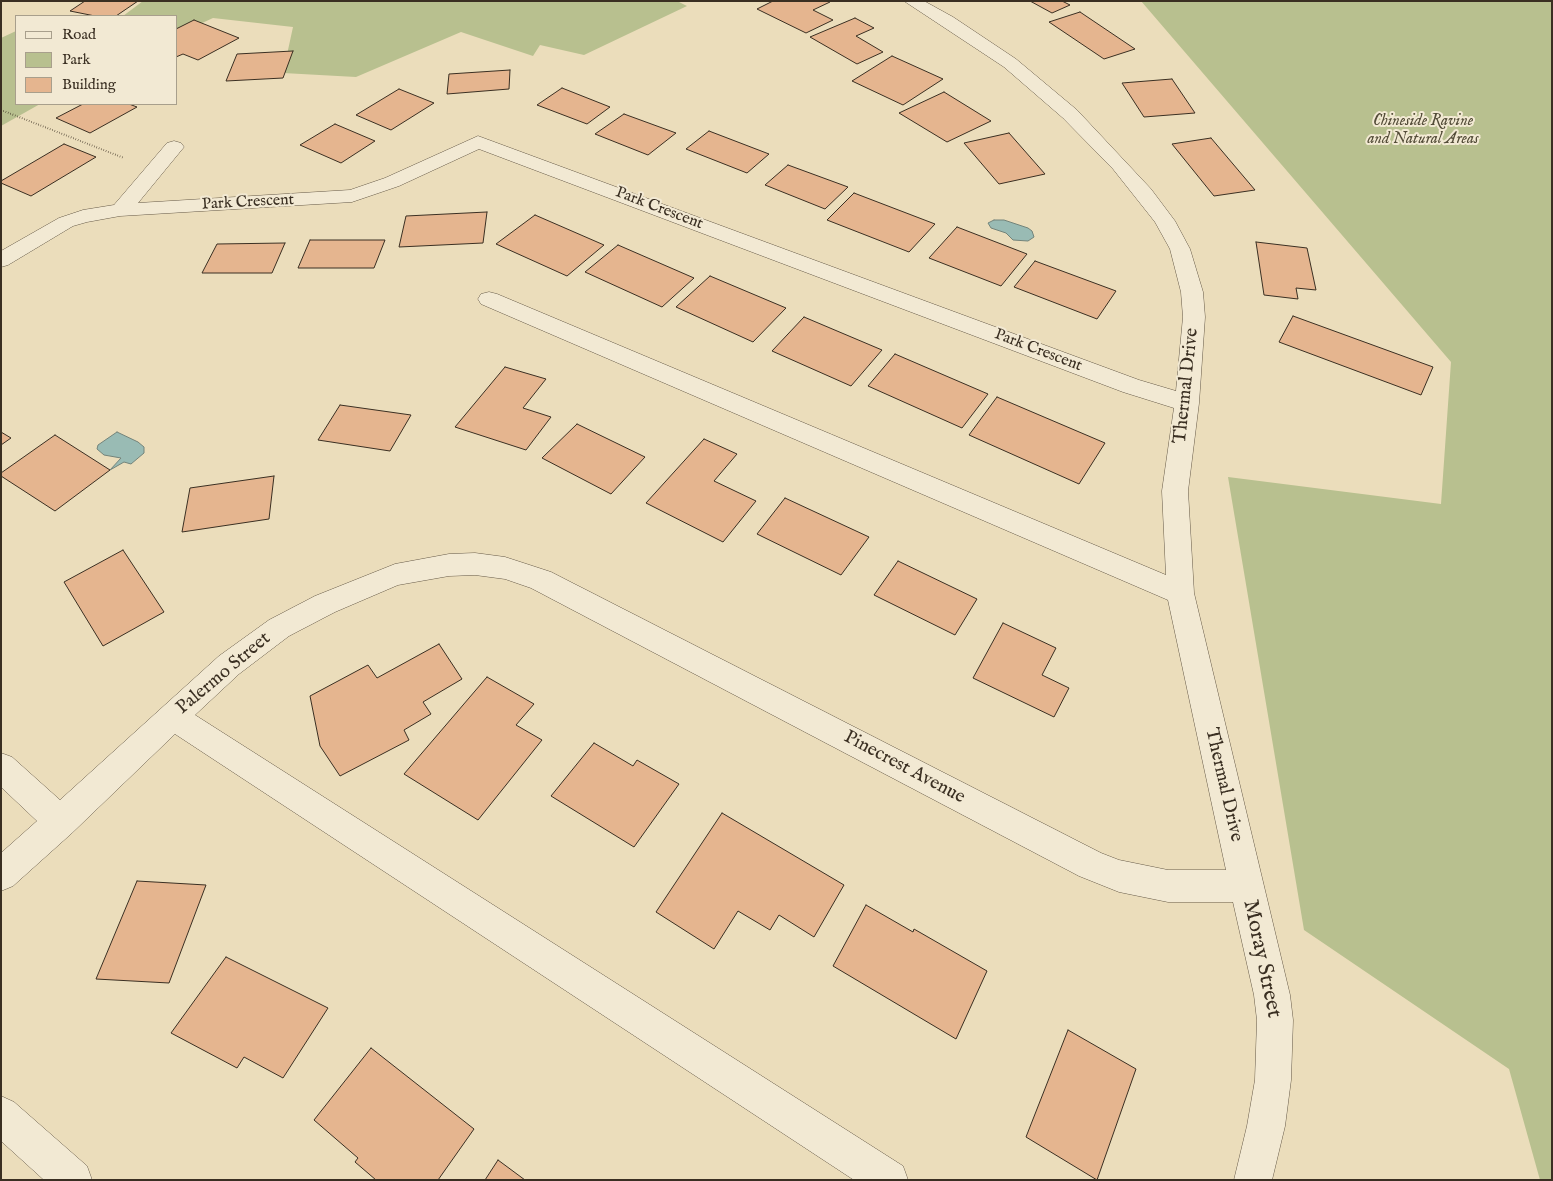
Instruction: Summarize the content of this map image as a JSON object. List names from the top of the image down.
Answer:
{
  "streets": {
    "street": [
      "Park Crescent",
      "Thermal Drive",
      "Palermo Street",
      "Pinecrest Avenue",
      "Moray Street"
    ]
  },
  "crossings": [
    ["Park Crescent", "Thermal Drive"],
    ["Thermal Drive", "Pinecrest Avenue"],
    ["Thermal Drive", "Moray Street"],
    ["Palermo Street", "Pinecrest Avenue"],
    ["Pinecrest Avenue", "Moray Street"]
  ],
  "parks": ["Chineside Ravine and Natural Areas"],
  "legend": ["Road", "Park", "Building"]
}
